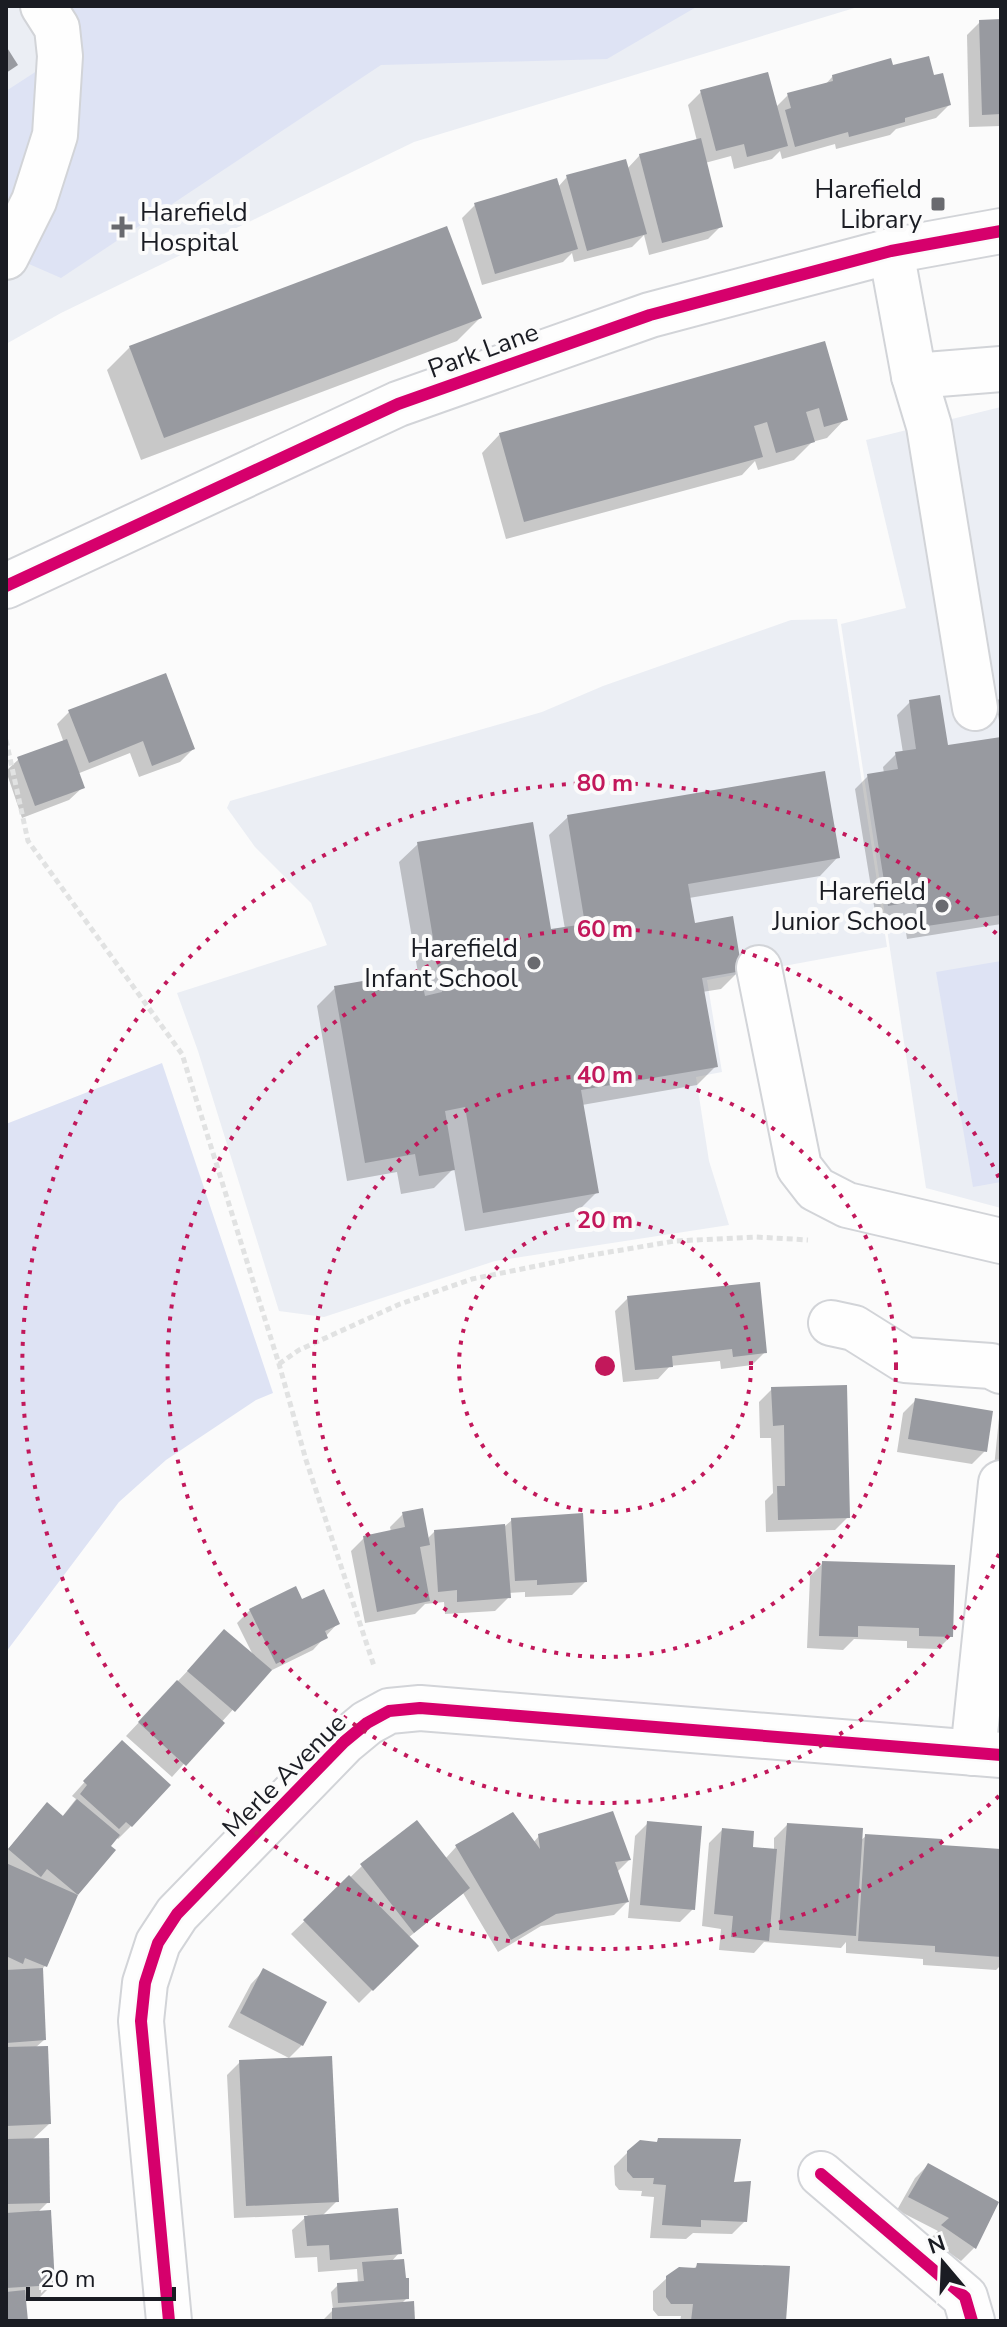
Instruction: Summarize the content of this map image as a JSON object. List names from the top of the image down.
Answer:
{
  "streets": {
    "street": ["Park Lane", "Merle Avenue"]
  },
  "places": {
    "transit": ["Harefield Library"],
    "health": ["Harefield Hospital"],
    "other": ["Harefield Junior School", "Harefield Infant School"]
  },
  "scale_bar": "20 m",
  "north": "top",
  "rings": [
    "80 m",
    "60 m",
    "40 m",
    "20 m"
  ]
}
